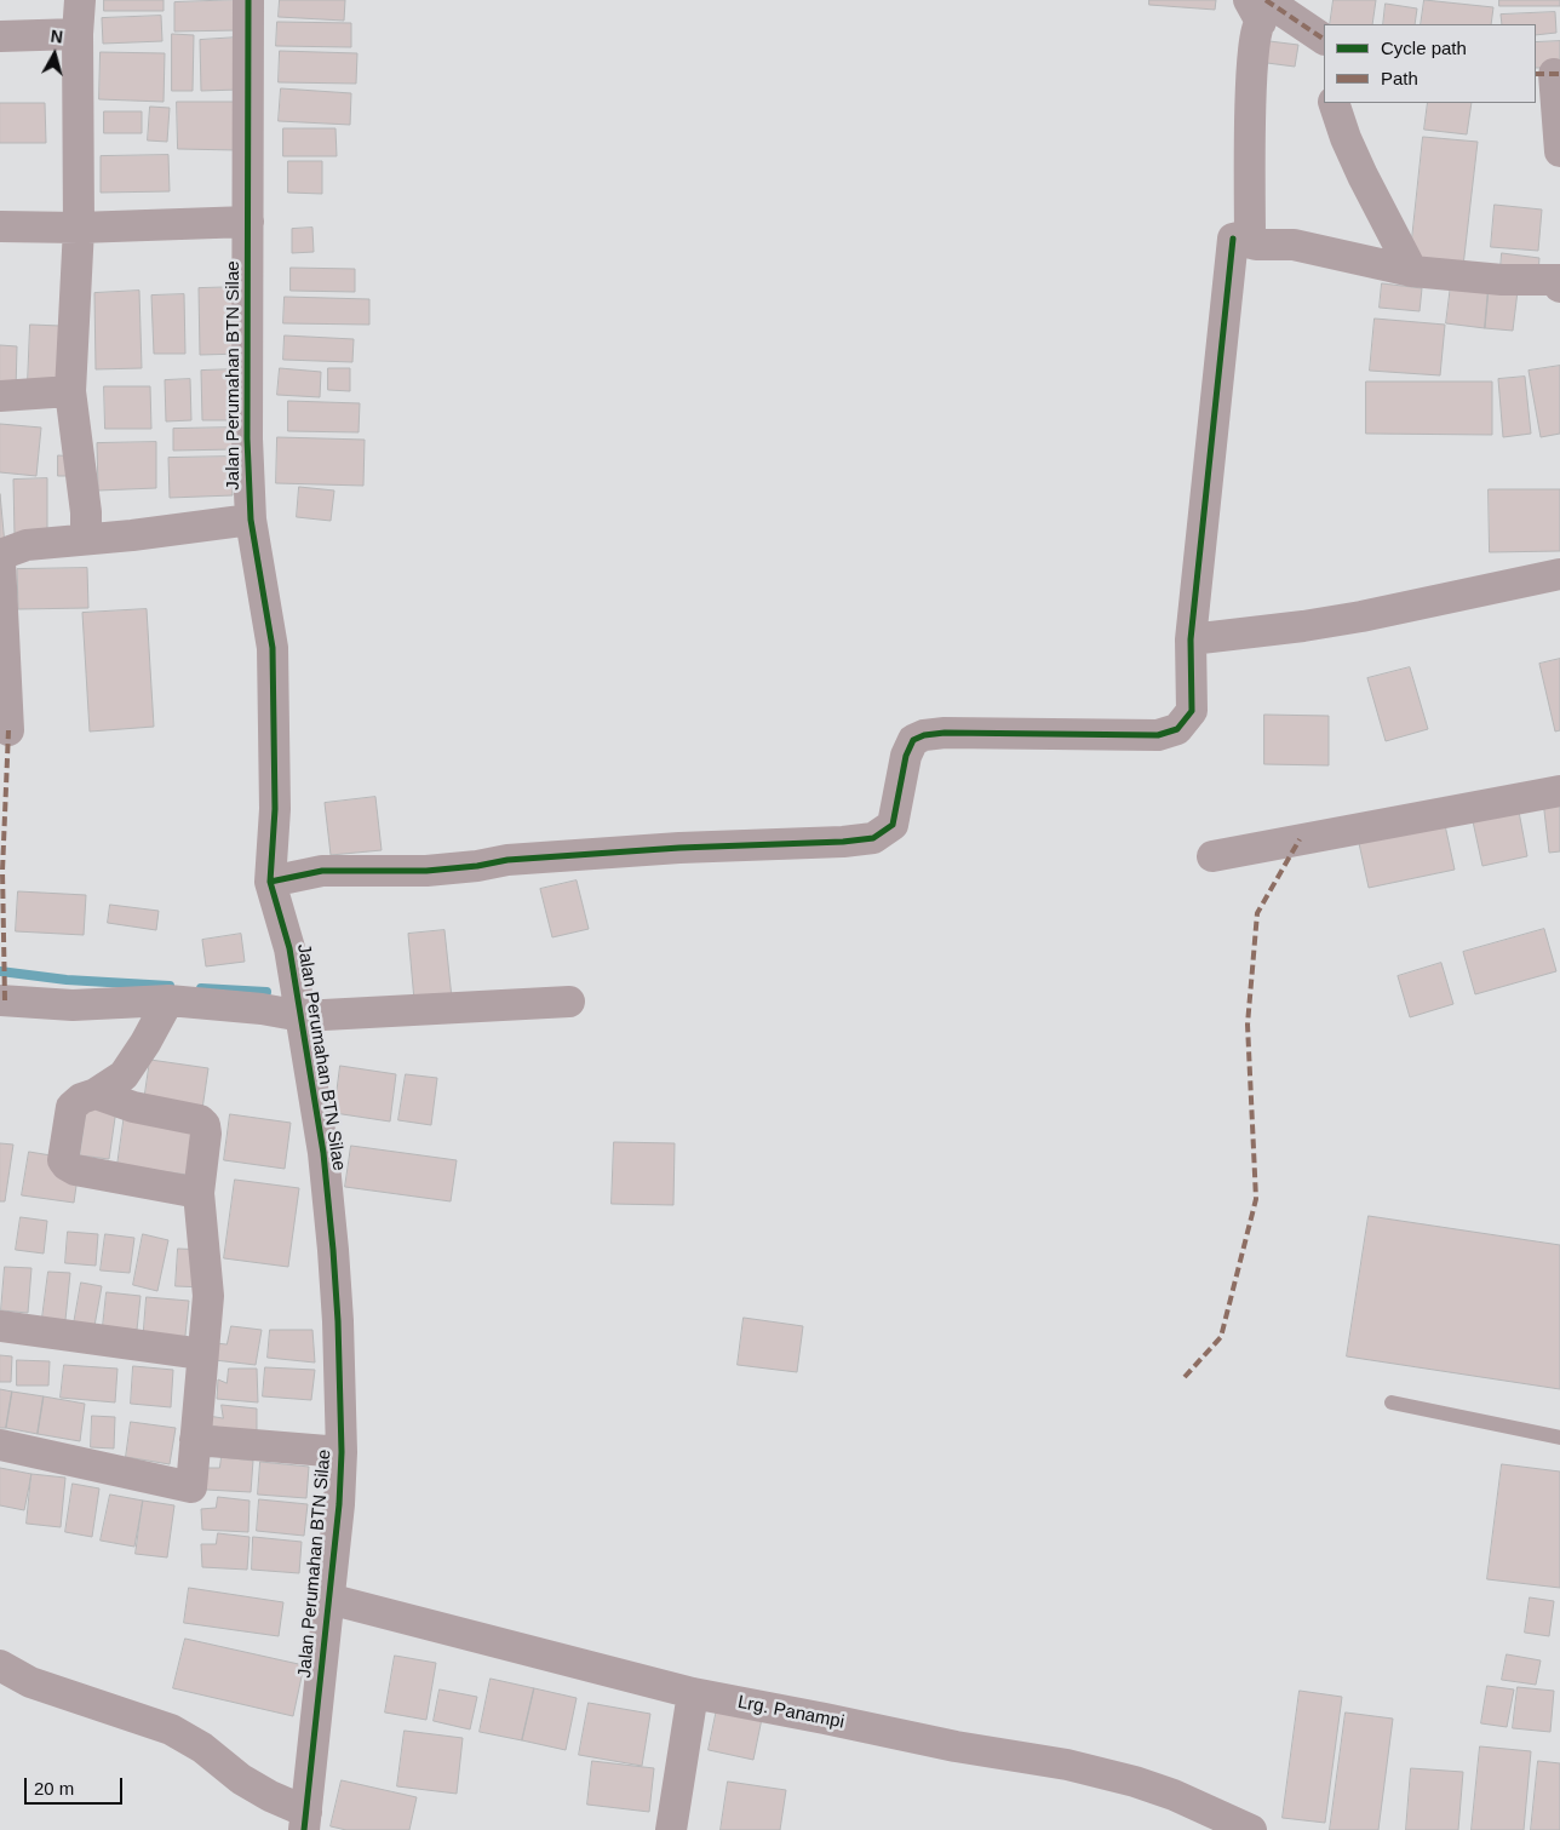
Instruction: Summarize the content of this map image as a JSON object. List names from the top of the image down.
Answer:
{
  "streets": {
    "street": ["Jalan Perumahan BTN Silae", "Lrg. Panampi"]
  },
  "crossings": [
    ["Jalan Perumahan BTN Silae", "Lrg. Panampi"]
  ],
  "legend": ["Cycle path", "Path"],
  "scale_bar": "20 m",
  "north": "top"
}
